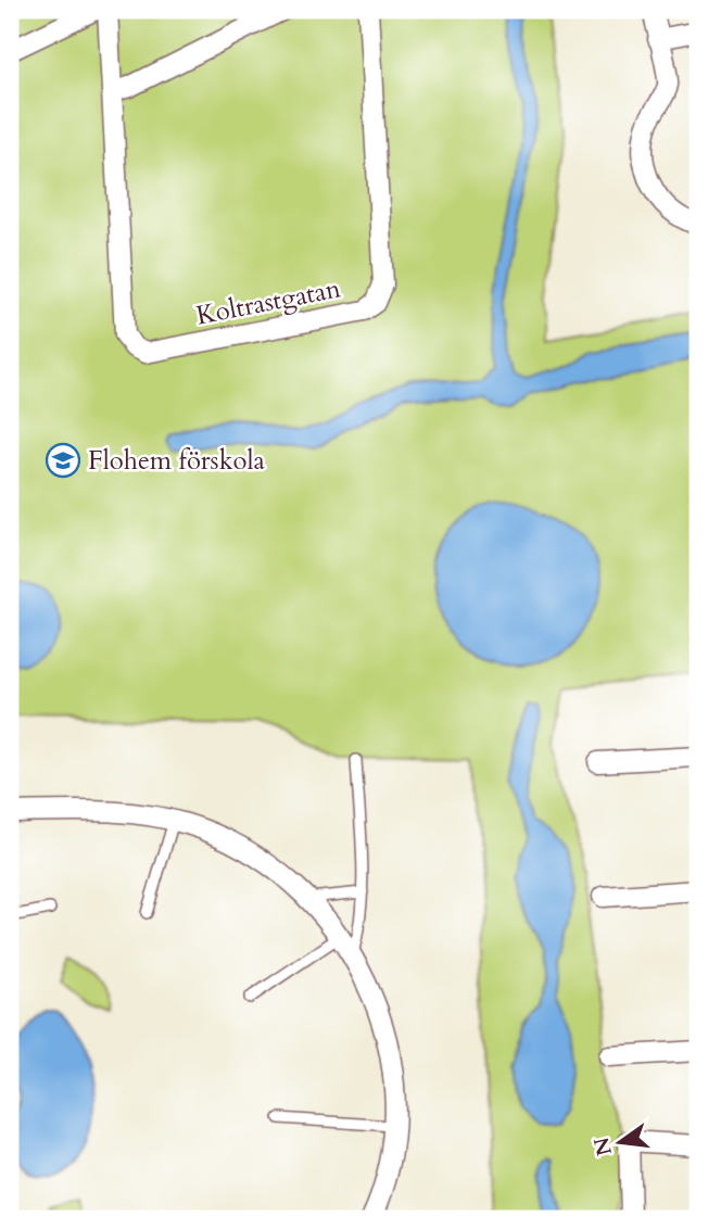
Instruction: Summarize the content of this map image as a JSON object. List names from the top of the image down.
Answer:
{
  "streets": {
    "street": ["Koltrastgatan"]
  },
  "places": {
    "school or university": ["Flohem förskola"]
  },
  "north": "left"
}
